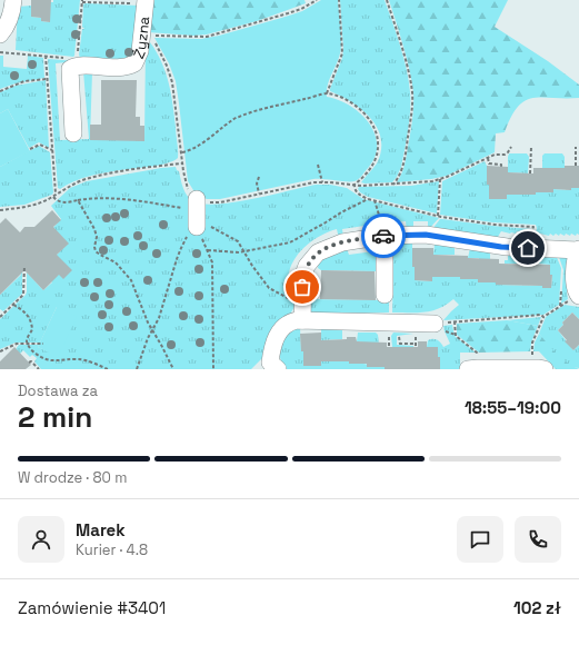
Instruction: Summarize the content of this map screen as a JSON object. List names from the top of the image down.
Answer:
{
  "streets": {
    "lane": ["Żyzna"]
  },
  "page": {
    "heading": ["2 min", "Dostawa za", "18:55–19:00"],
    "panel": [
      "Marek",
      "Kurier · 4.8",
      "Zamówienie #3401",
      "102 zł"
    ],
    "bar": "W drodze · 80 m"
  }
}
